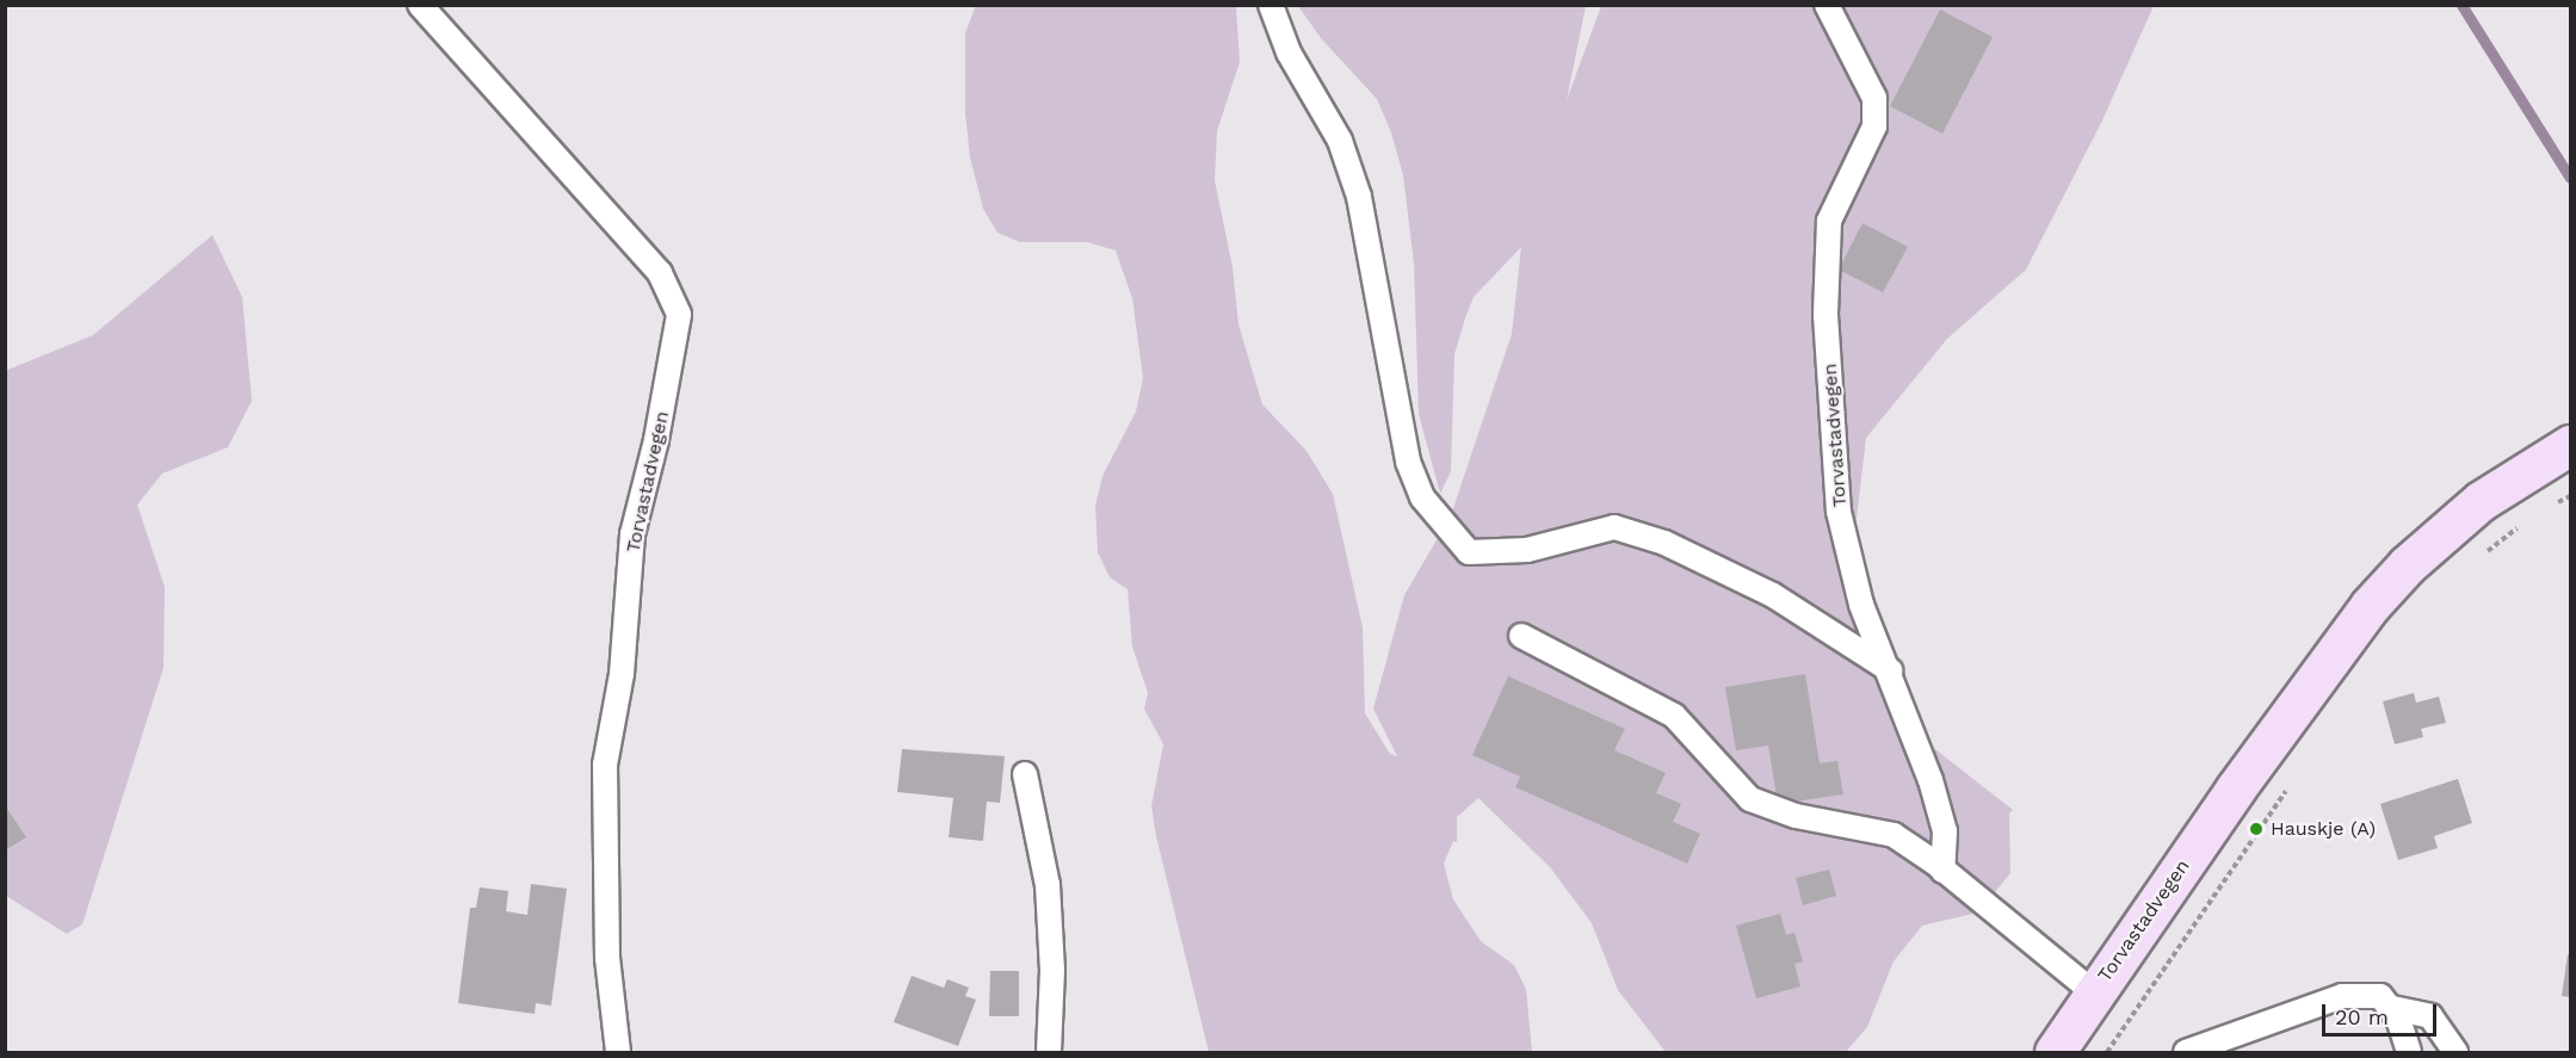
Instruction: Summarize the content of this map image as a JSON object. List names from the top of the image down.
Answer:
{
  "streets": {
    "main road": ["Torvastadvegen"]
  },
  "places": ["Hauskje (A)"],
  "scale_bar": "20 m"
}
